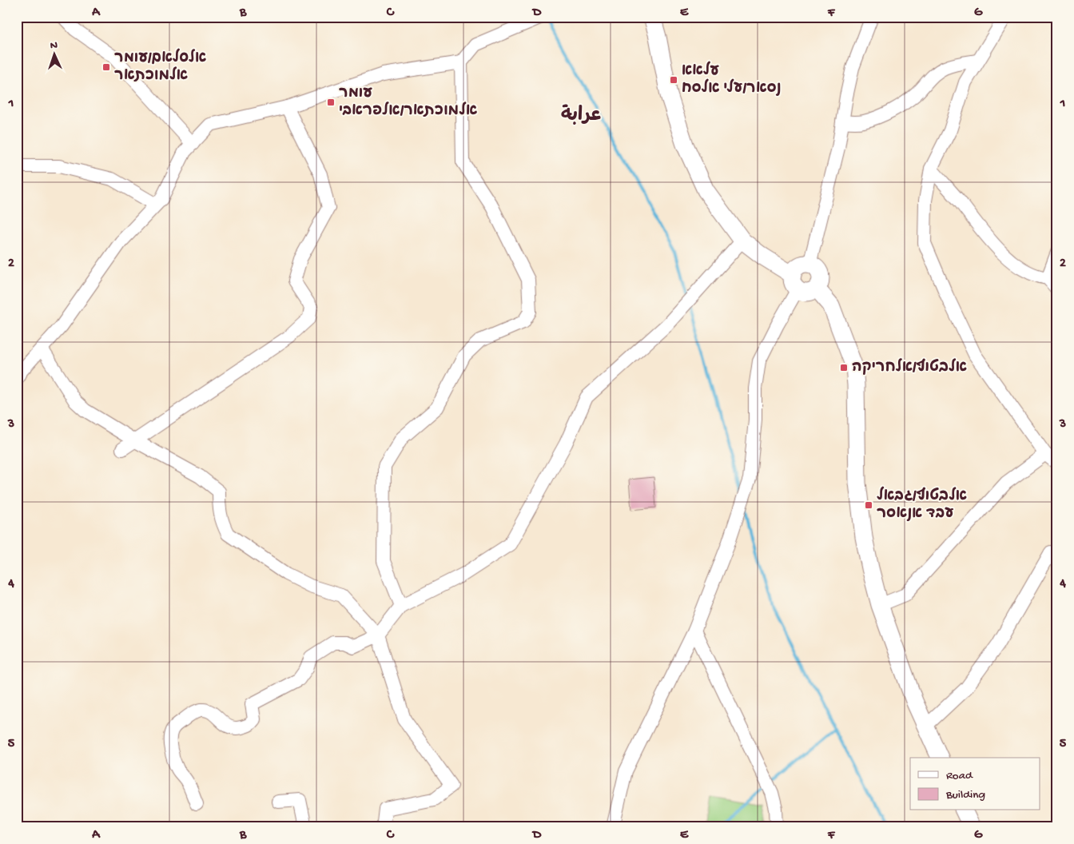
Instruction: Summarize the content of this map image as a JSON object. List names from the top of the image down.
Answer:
{
  "districts": ["عرابة"],
  "places": {
    "transit": [
      "אלסלאם/עומר אלמוכתאר",
      "עלאא נסאר/עלי אלסח",
      "עומר אלמוכתאר/אלפראבי",
      "אלבטוף/אלחריקה",
      "אלבטוף/גבאל עבד אנאסר"
    ]
  },
  "legend": ["Road", "Building"],
  "north": "top",
  "grid": {
    "columns": [
      "A",
      "B",
      "C",
      "D",
      "E",
      "F",
      "G"
    ],
    "rows": [
      "1",
      "2",
      "3",
      "4",
      "5"
    ]
  }
}
